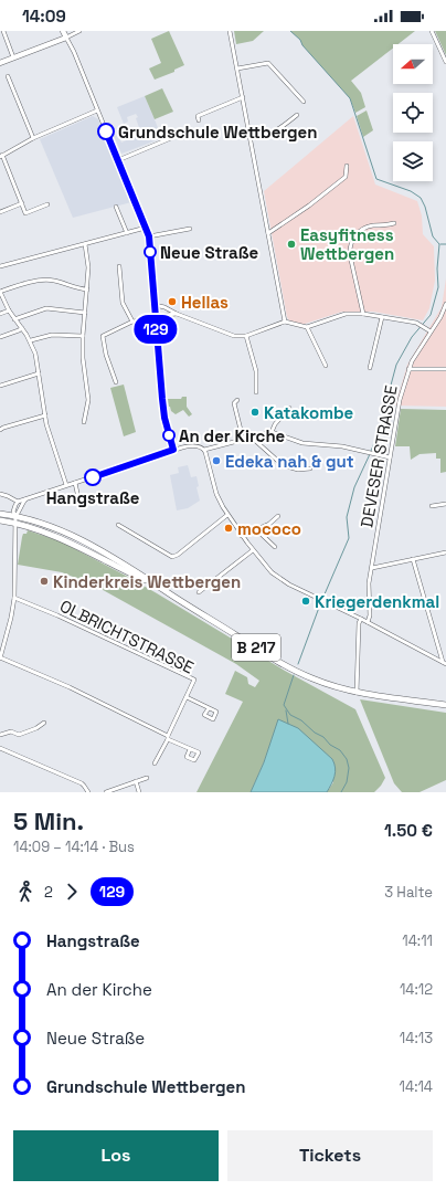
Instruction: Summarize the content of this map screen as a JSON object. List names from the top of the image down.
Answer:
{
  "streets": {
    "main road": ["B 217"],
    "street": ["DEVESER STRASSE", "OLBRICHTSTRASSE"]
  },
  "places": [
    "Grundschule Wettbergen",
    "Easyfitness Wettbergen",
    "Neue Straße",
    "Hellas",
    "Katakombe",
    "An der Kirche",
    "Edeka nah & gut",
    "Hangstraße",
    "mococo",
    "Kinderkreis Wettbergen",
    "Kriegerdenkmal"
  ],
  "lines": ["bus line 129"],
  "north": "left",
  "page": {
    "status": "14:09",
    "on_map": "129",
    "heading": ["5 Min.", "14:09 – 14:14 · Bus", "1.50 €"],
    "legs": ["2", "129", "3 Halte"],
    "list": [
      {
        "name": "Hangstraße",
        "value": "14:11"
      },
      {
        "name": "An der Kirche",
        "value": "14:12"
      },
      {
        "name": "Neue Straße",
        "value": "14:13"
      },
      {
        "name": "Grundschule Wettbergen",
        "value": "14:14"
      }
    ],
    "buttons": ["Los", "Tickets"]
  }
}
